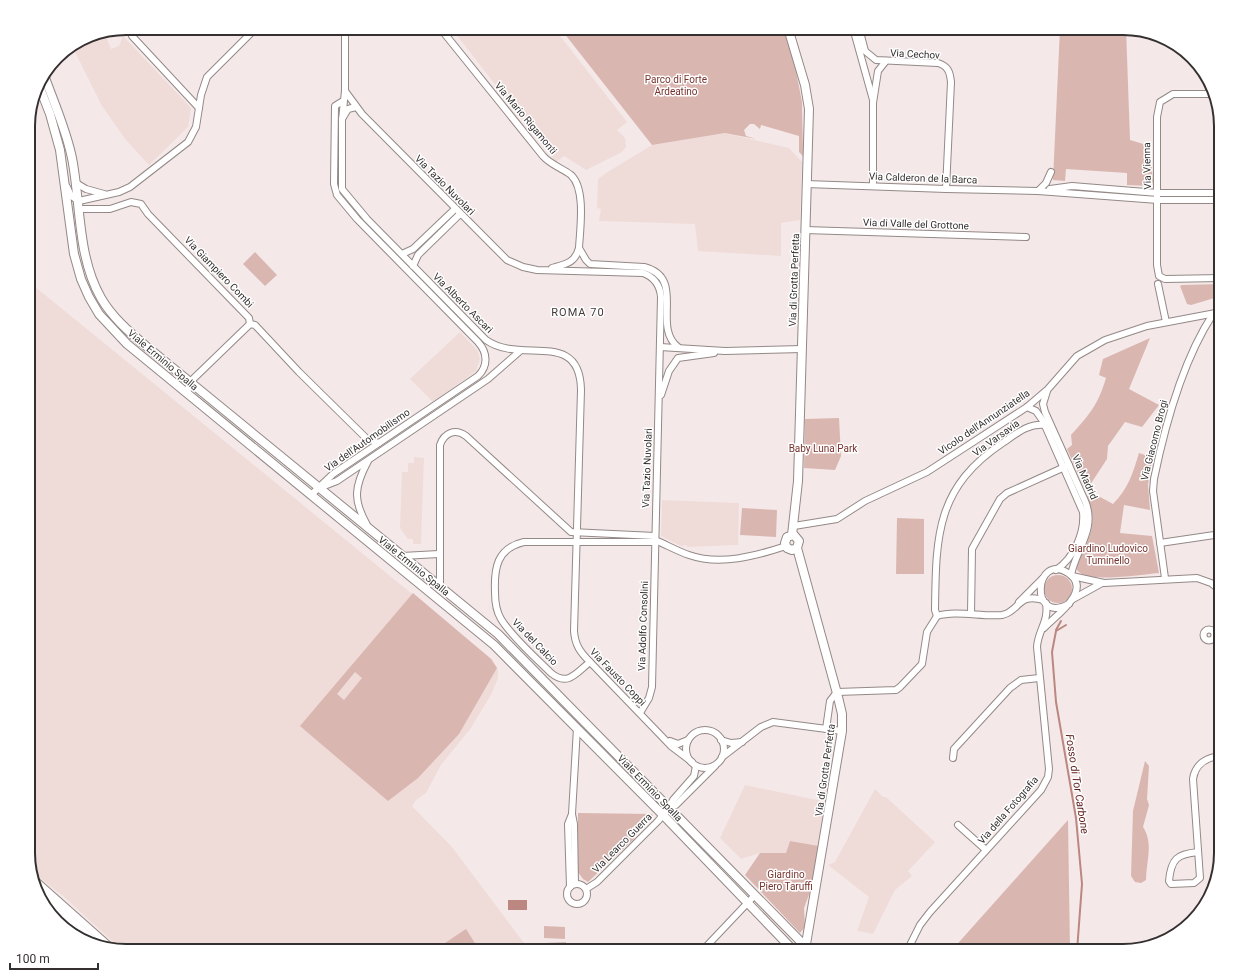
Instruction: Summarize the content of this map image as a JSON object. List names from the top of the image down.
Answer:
{
  "streets": {
    "main road": ["Via di Grotta Perfetta", "Viale Erminio Spalla"],
    "street": [
      "Via Cechov",
      "Via Mario Rigamonti",
      "Via Vienna",
      "Via Calderon de la Barca",
      "Via Tazio Nuvolari",
      "Via di Valle del Grottone",
      "Via Giampiero Combi",
      "Via Alberto Ascari",
      "Vicolo dell'Annunziatella",
      "Via Varsavia",
      "Via dell'Automobilismo",
      "Via Giacomo Brogi",
      "Via Madrid",
      "Via Adolfo Consolini",
      "Via del Calcio",
      "Via Fausto Coppi",
      "Via della Fotografia",
      "Via Learco Guerra"
    ]
  },
  "crossings": [
    ["Via Cechov", "Via Calderon de la Barca"],
    ["Via Mario Rigamonti", "Via Tazio Nuvolari"],
    ["Via Vienna", "Via Calderon de la Barca"],
    ["Via Calderon de la Barca", "Via di Grotta Perfetta"],
    ["Via Tazio Nuvolari", "Via Adolfo Consolini"],
    ["Via di Valle del Grottone", "Via di Grotta Perfetta"],
    ["Via Giampiero Combi", "Viale Erminio Spalla"],
    ["Via Giampiero Combi", "Via dell'Automobilismo"],
    ["Via di Grotta Perfetta", "Vicolo dell'Annunziatella"],
    ["Via Alberto Ascari", "Via dell'Automobilismo"],
    ["Via Alberto Ascari", "Via Fausto Coppi"],
    ["Viale Erminio Spalla", "Via dell'Automobilismo"],
    ["Viale Erminio Spalla", "Via Learco Guerra"],
    ["Vicolo dell'Annunziatella", "Via Giacomo Brogi"],
    ["Vicolo dell'Annunziatella", "Via Madrid"],
    ["Via Varsavia", "Via Madrid"],
    ["Via Madrid", "Via della Fotografia"],
    ["Via Adolfo Consolini", "Via Fausto Coppi"],
    ["Via del Calcio", "Via Fausto Coppi"],
    ["Via Fausto Coppi", "Via Learco Guerra"]
  ],
  "districts": ["ROMA 70"],
  "water": ["Fosso di Tor Carbone"],
  "parks": [
    "Parco di Forte Ardeatino",
    "Baby Luna Park",
    "Giardino Ludovico Tuminello",
    "Giardino Piero Taruffi"
  ],
  "scale_bar": "100 m"
}
